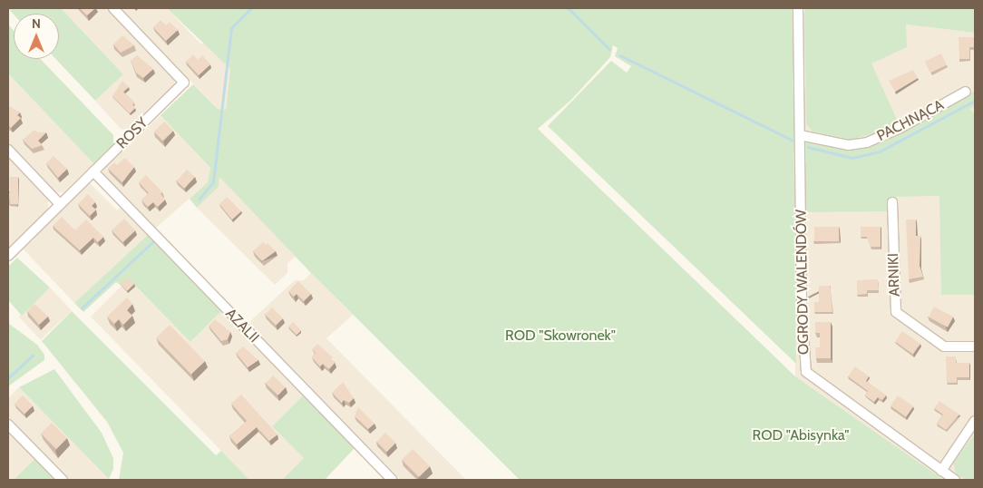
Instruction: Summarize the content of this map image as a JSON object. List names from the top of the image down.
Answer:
{
  "streets": {
    "street": [
      "PACHNĄCA",
      "ROSY",
      "ARNIKI",
      "OGRODY WALENDÓW",
      "AZALII"
    ]
  },
  "crossings": [
    ["PACHNĄCA", "OGRODY WALENDÓW"],
    ["ROSY", "AZALII"]
  ],
  "parks": ["ROD \"Skowronek\"", "ROD \"Abisynka\""],
  "north": "top"
}
